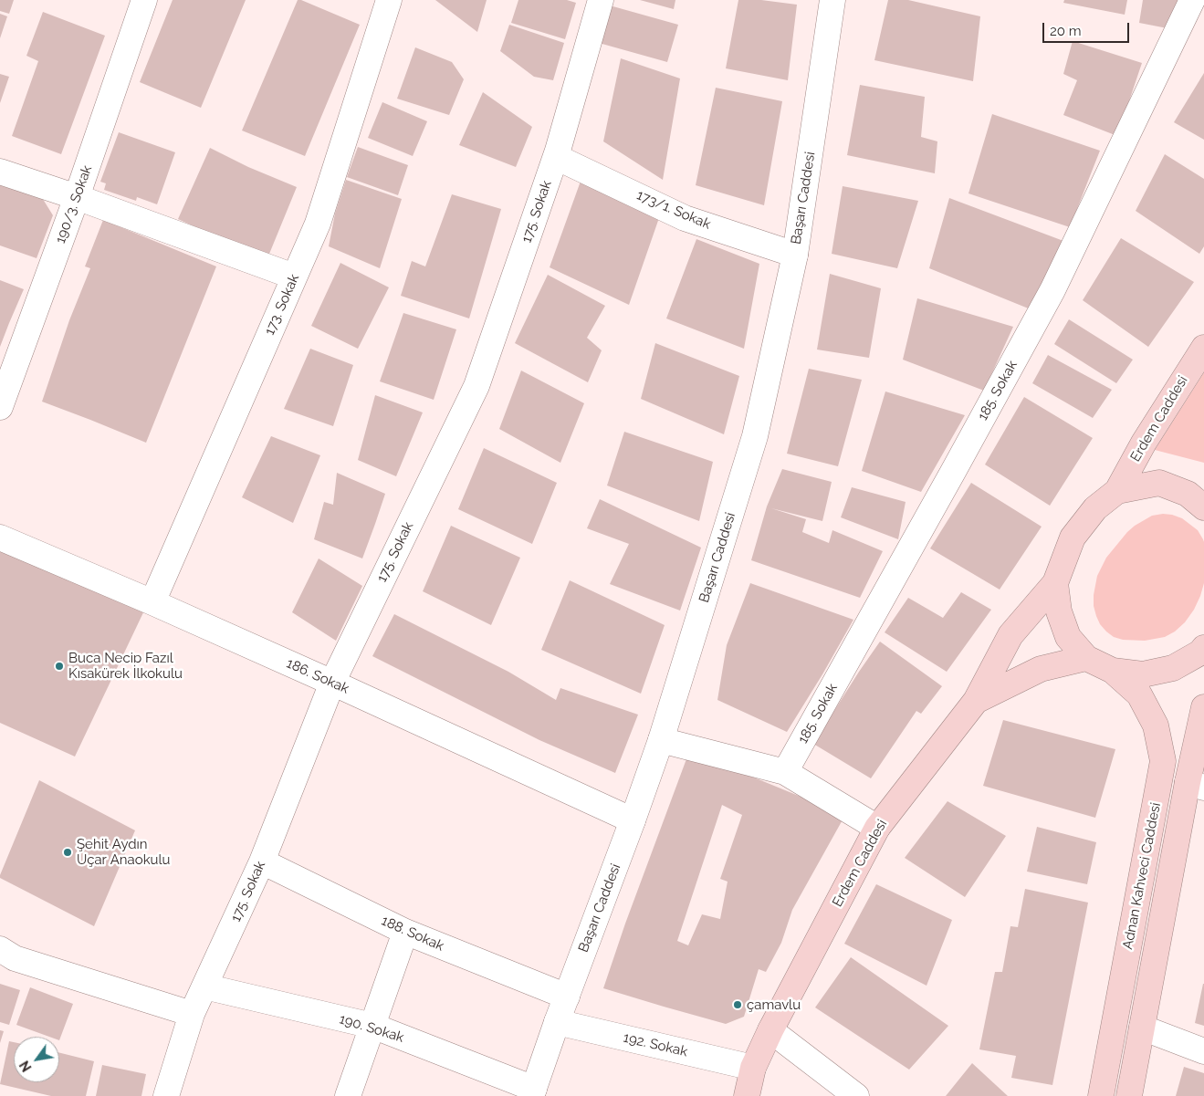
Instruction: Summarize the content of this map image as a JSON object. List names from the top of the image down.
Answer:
{
  "streets": {
    "main road": ["Erdem Caddesi", "Adnan Kahveci Caddesi"],
    "street": [
      "Başarı Caddesi",
      "190/3. Sokak",
      "173/1. Sokak",
      "175. Sokak",
      "173. Sokak",
      "185. Sokak",
      "186. Sokak",
      "188. Sokak",
      "190. Sokak",
      "192. Sokak"
    ]
  },
  "crossings": [
    ["Başarı Caddesi", "173/1. Sokak"],
    ["Başarı Caddesi", "186. Sokak"],
    ["Başarı Caddesi", "188. Sokak"],
    ["Başarı Caddesi", "190. Sokak"],
    ["Başarı Caddesi", "192. Sokak"],
    ["173/1. Sokak", "175. Sokak"],
    ["175. Sokak", "186. Sokak"],
    ["175. Sokak", "188. Sokak"],
    ["175. Sokak", "190. Sokak"],
    ["173. Sokak", "186. Sokak"],
    ["Erdem Caddesi", "192. Sokak"]
  ],
  "places": ["Buca Necip Fazıl Kısakürek İlkokulu", "Şehit Aydın Uçar Anaokulu", "çamavlu"],
  "scale_bar": "20 m",
  "north": "bottom left"
}
